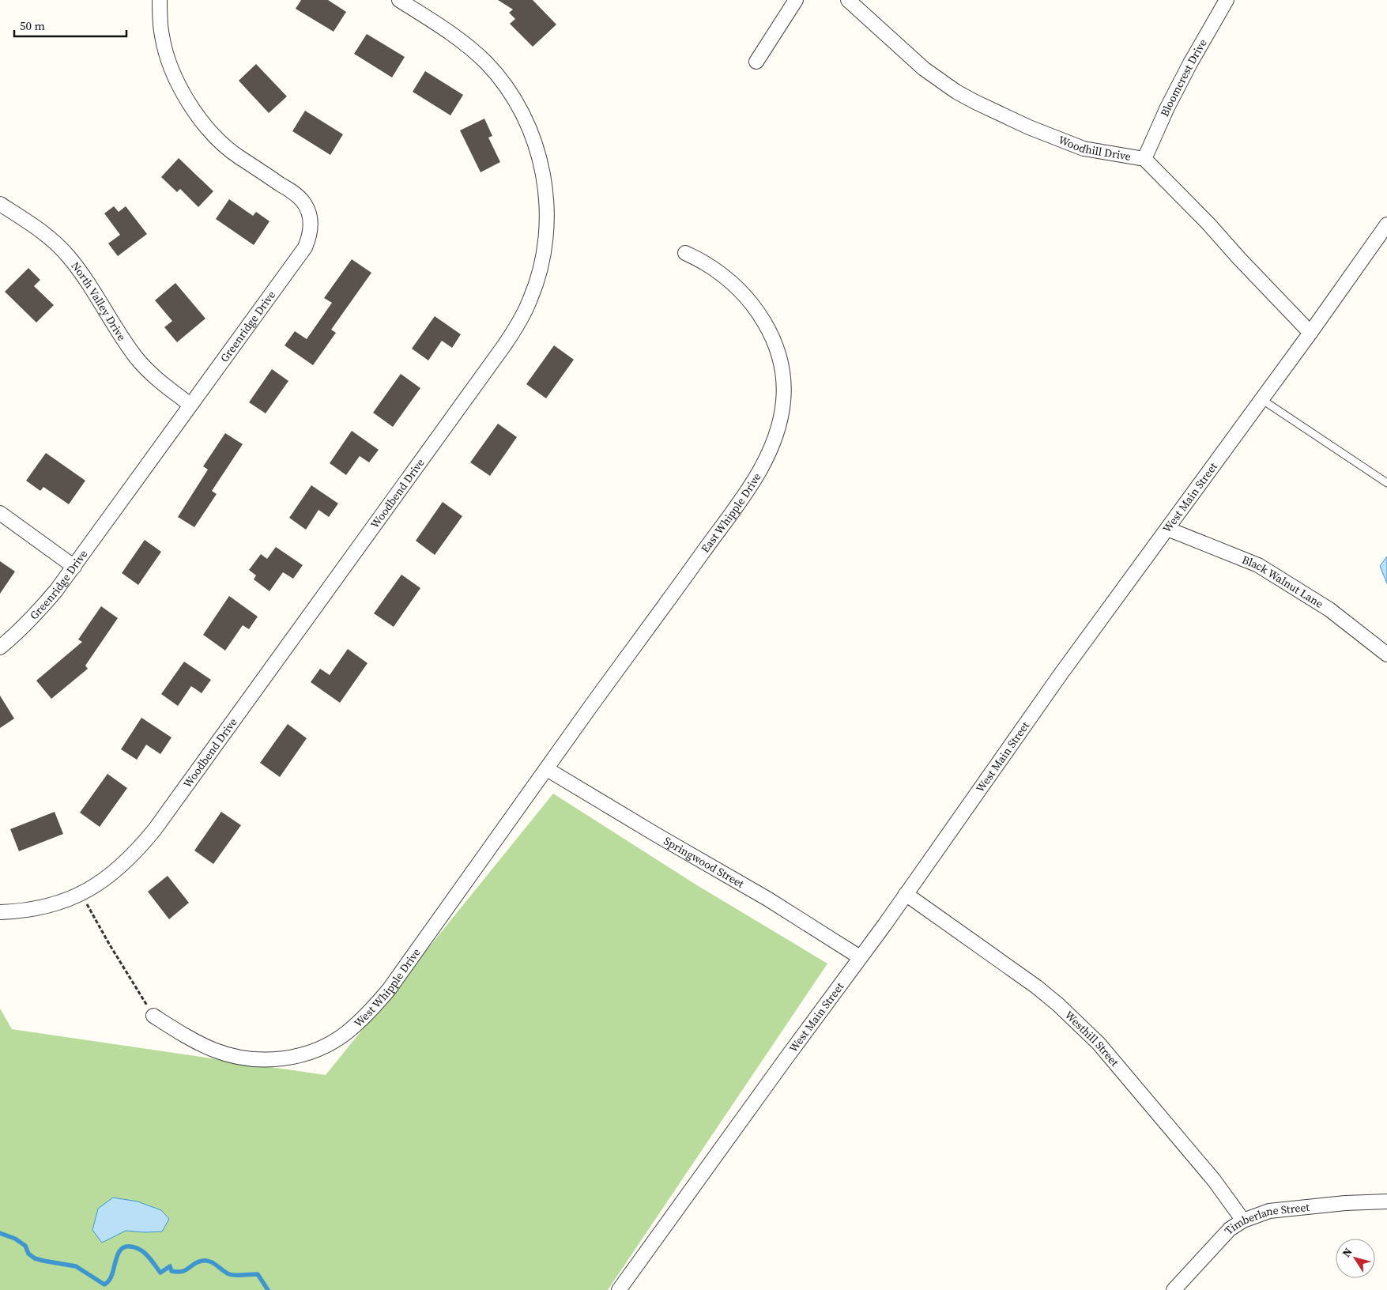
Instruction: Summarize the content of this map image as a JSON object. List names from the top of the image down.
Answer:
{
  "streets": {
    "street": [
      "Bloomcrest Drive",
      "Woodhill Drive",
      "North Valley Drive",
      "Greenridge Drive",
      "Woodbend Drive",
      "West Main Street",
      "East Whipple Drive",
      "Black Walnut Lane",
      "Springwood Street",
      "West Whipple Drive",
      "Westhill Street",
      "Timberlane Street"
    ]
  },
  "crossings": [
    ["Bloomcrest Drive", "Woodhill Drive"],
    ["Woodhill Drive", "West Main Street"],
    ["North Valley Drive", "Greenridge Drive"],
    ["West Main Street", "Black Walnut Lane"],
    ["West Main Street", "Springwood Street"],
    ["West Main Street", "Westhill Street"],
    ["East Whipple Drive", "Springwood Street"],
    ["East Whipple Drive", "West Whipple Drive"],
    ["Springwood Street", "West Whipple Drive"],
    ["Westhill Street", "Timberlane Street"]
  ],
  "scale_bar": "50 m",
  "north": "top left"
}
